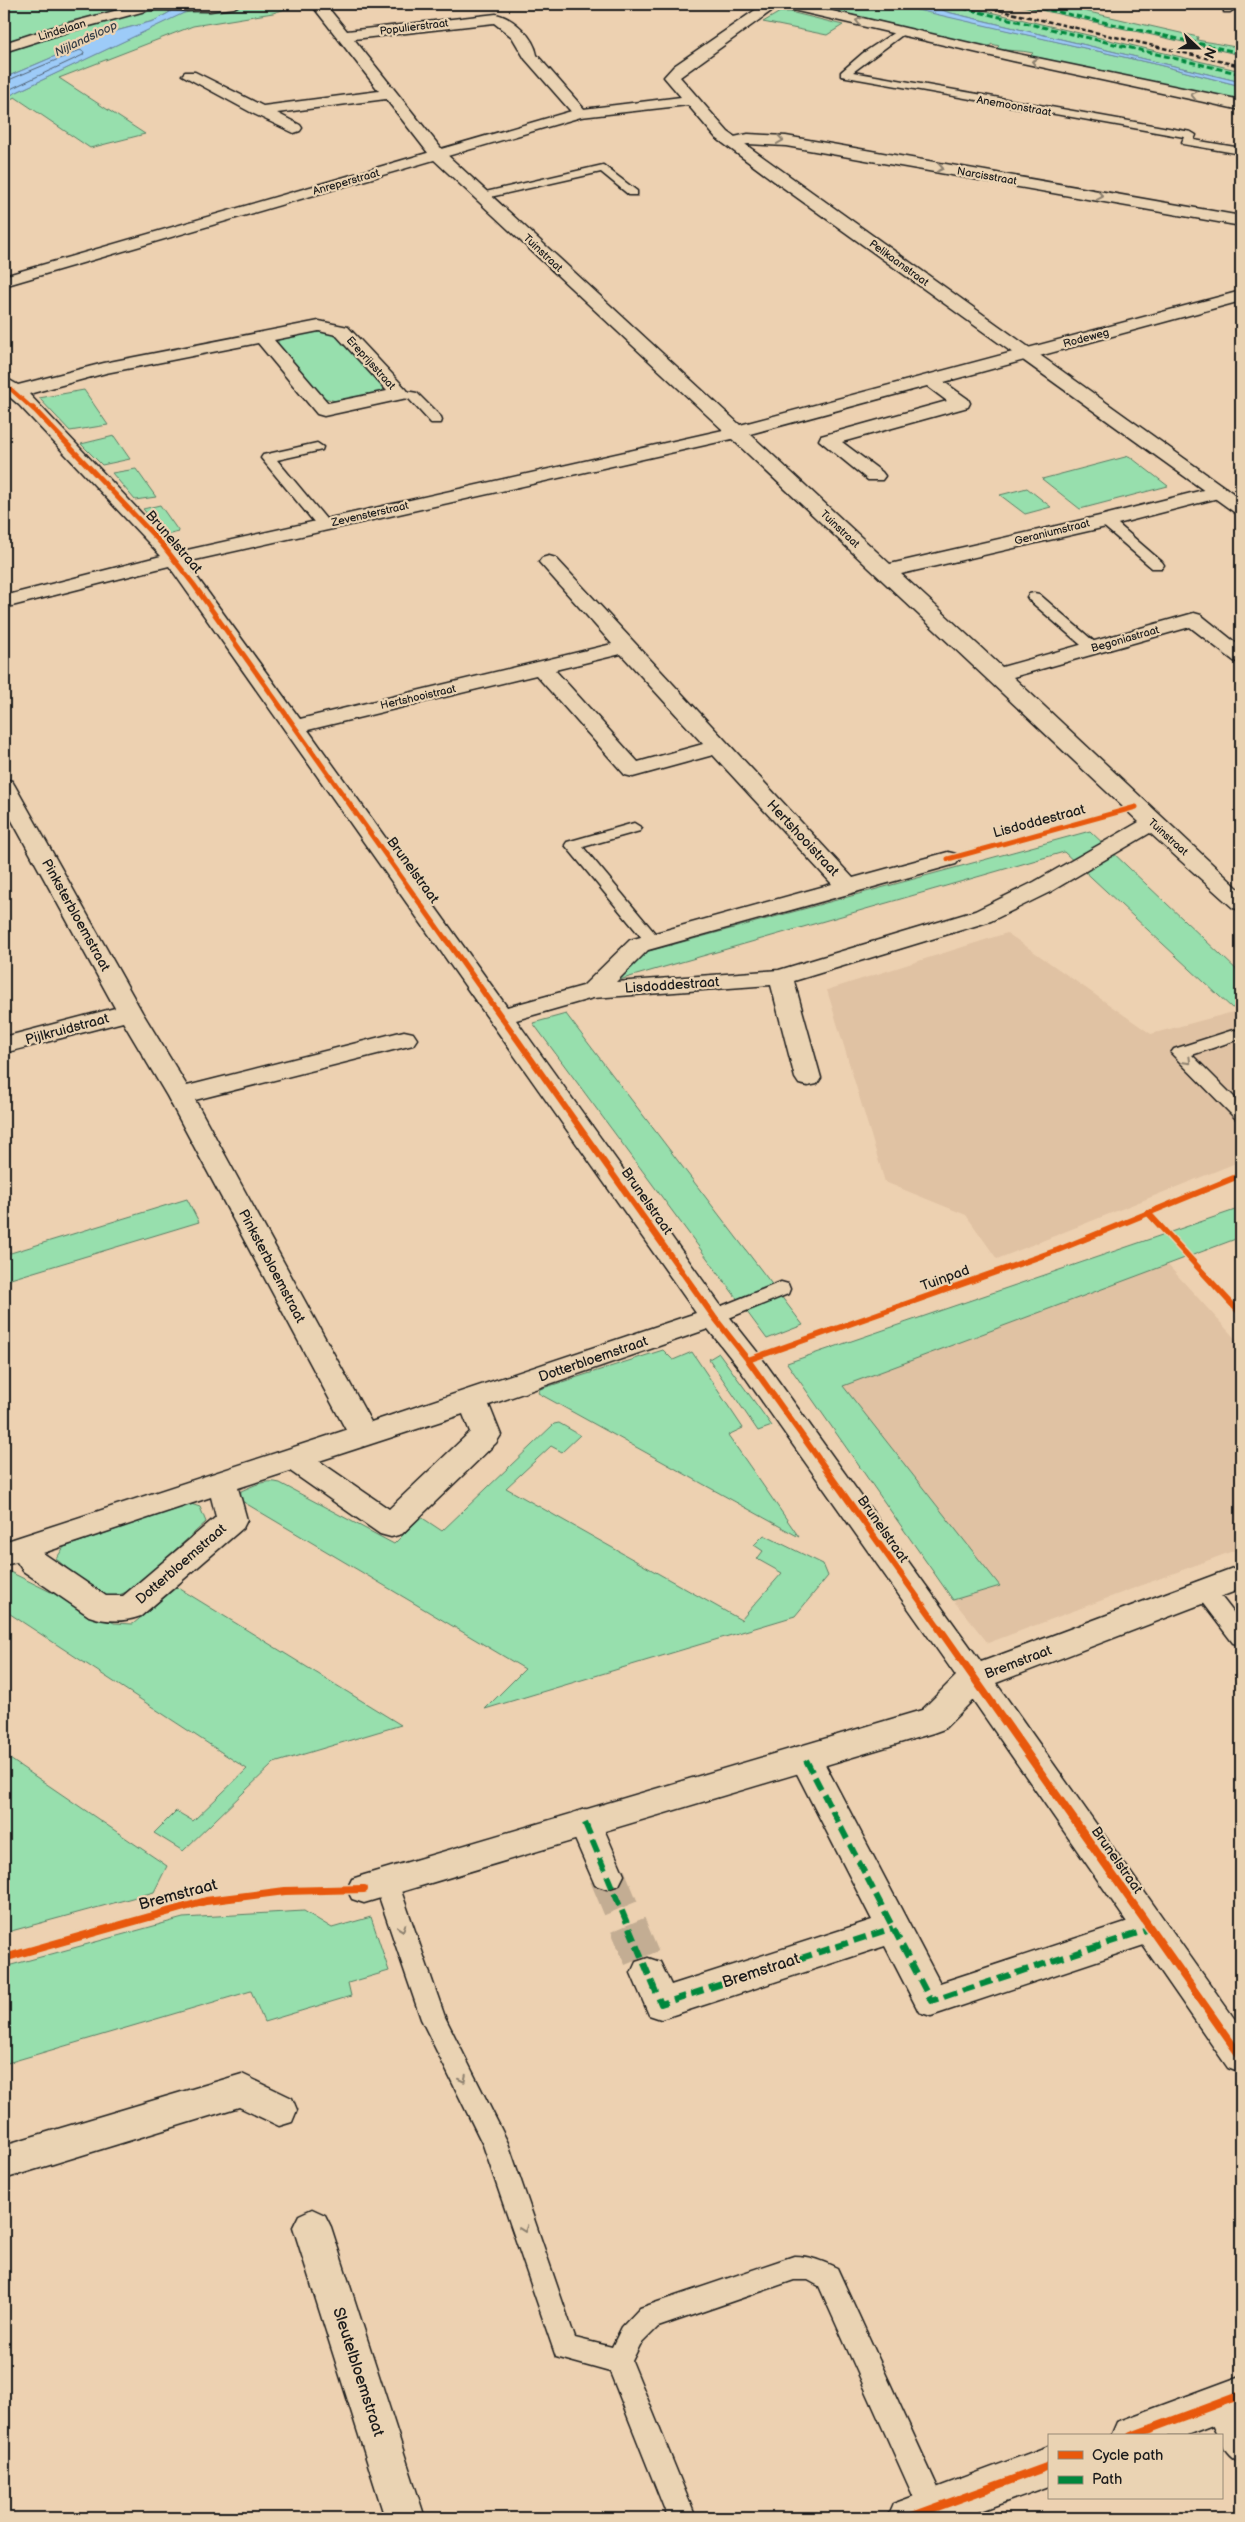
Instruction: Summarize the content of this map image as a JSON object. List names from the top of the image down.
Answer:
{
  "streets": {
    "street": [
      "Populierstraat",
      "Lindelaan",
      "Narcisstraat",
      "Anreperstraat",
      "Tuinstraat",
      "Pelikaanstraat",
      "Rodeweg",
      "Ereprijsstraat",
      "Zevensterstraat",
      "Geraniumstraat",
      "Brunelstraat",
      "Begoniastraat",
      "Hertshooistraat",
      "Lisdoddestraat",
      "Pinksterbloemstraat",
      "Pijlkruidstraat",
      "Dotterbloemstraat",
      "Bremstraat",
      "Sleutelbloemstraat"
    ],
    "lane": ["Anemoonstraat"],
    "cycle path": ["Tuinpad"]
  },
  "crossings": [
    ["Populierstraat", "Anreperstraat"],
    ["Narcisstraat", "Pelikaanstraat"],
    ["Anreperstraat", "Tuinstraat"],
    ["Anreperstraat", "Pelikaanstraat"],
    ["Tuinstraat", "Rodeweg"],
    ["Tuinstraat", "Zevensterstraat"],
    ["Tuinstraat", "Geraniumstraat"],
    ["Tuinstraat", "Begoniastraat"],
    ["Tuinstraat", "Lisdoddestraat"],
    ["Pelikaanstraat", "Rodeweg"],
    ["Pelikaanstraat", "Geraniumstraat"],
    ["Rodeweg", "Zevensterstraat"],
    ["Ereprijsstraat", "Brunelstraat"],
    ["Zevensterstraat", "Brunelstraat"],
    ["Brunelstraat", "Hertshooistraat"],
    ["Brunelstraat", "Lisdoddestraat"],
    ["Brunelstraat", "Dotterbloemstraat"],
    ["Brunelstraat", "Bremstraat"],
    ["Hertshooistraat", "Lisdoddestraat"],
    ["Pinksterbloemstraat", "Pijlkruidstraat"],
    ["Pinksterbloemstraat", "Dotterbloemstraat"]
  ],
  "water": ["Nijlandsloop"],
  "legend": ["Cycle path", "Path"],
  "north": "right"
}
